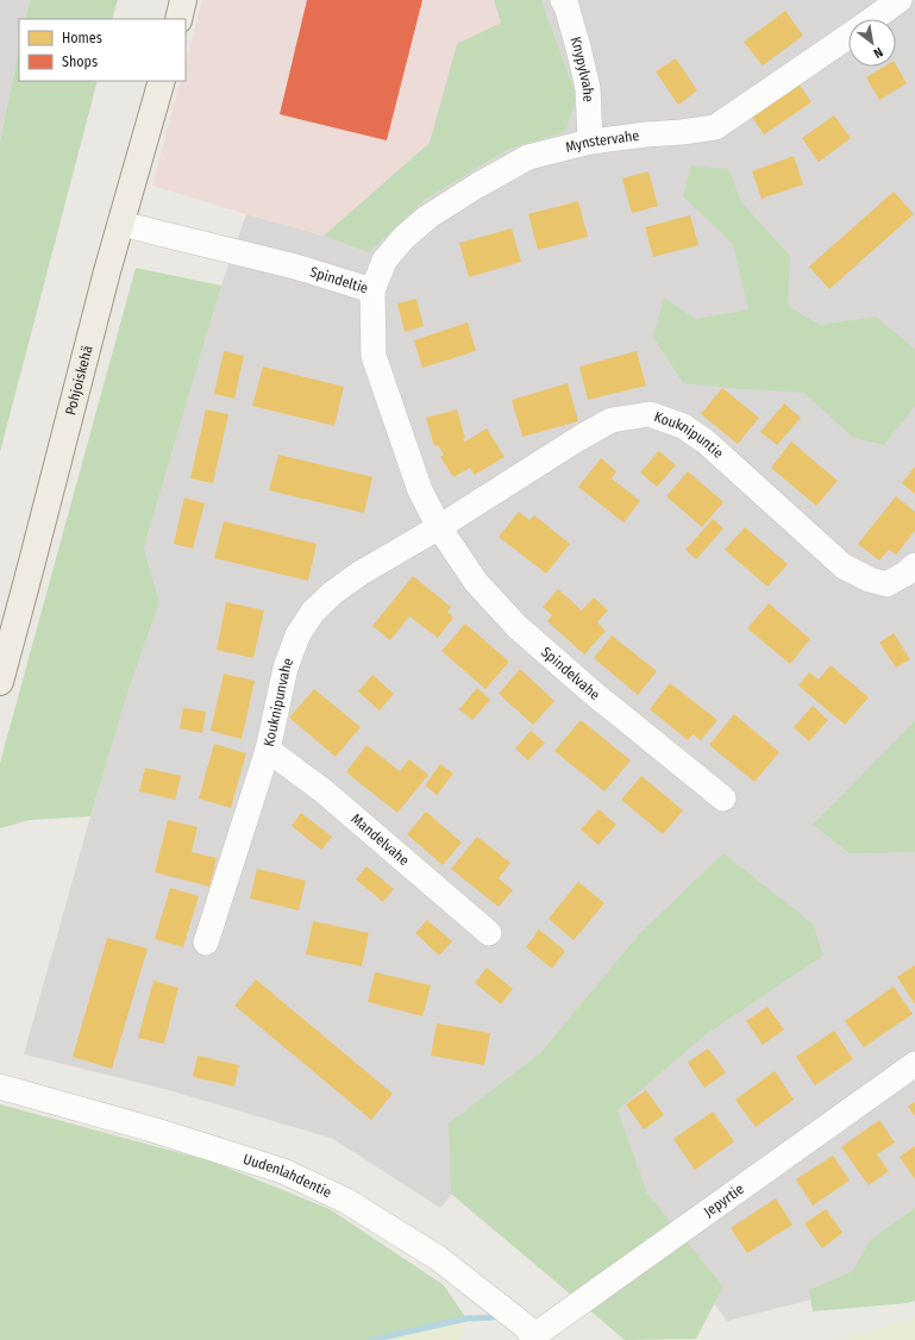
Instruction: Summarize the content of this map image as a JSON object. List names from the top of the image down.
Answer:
{
  "streets": {
    "main road": ["Pohjoiskehä"],
    "street": [
      "Knypylvahe",
      "Mynstervahe",
      "Spindeltie",
      "Kouknipuntie",
      "Spindelvahe",
      "Kouknipunvahe",
      "Mandelvahe",
      "Uudenlahdentie",
      "Jepyrtie"
    ]
  },
  "crossings": [
    ["Knypylvahe", "Mynstervahe"],
    ["Mynstervahe", "Spindeltie"],
    ["Spindeltie", "Pohjoiskehä"],
    ["Spindeltie", "Kouknipuntie"],
    ["Spindeltie", "Spindelvahe"],
    ["Spindeltie", "Kouknipunvahe"],
    ["Kouknipuntie", "Spindelvahe"],
    ["Kouknipuntie", "Kouknipunvahe"],
    ["Spindelvahe", "Kouknipunvahe"],
    ["Kouknipunvahe", "Mandelvahe"],
    ["Uudenlahdentie", "Jepyrtie"]
  ],
  "legend": ["Homes", "Shops"],
  "north": "bottom right"
}
